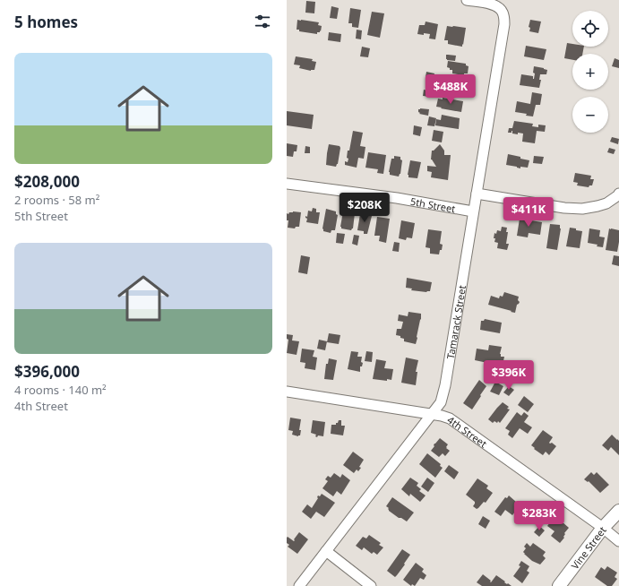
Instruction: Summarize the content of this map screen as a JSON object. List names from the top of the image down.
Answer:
{
  "streets": {
    "street": [
      "5th Street",
      "Tamarack Street",
      "4th Street",
      "Vine Street"
    ]
  },
  "crossings": [
    ["5th Street", "Tamarack Street"],
    ["Tamarack Street", "4th Street"],
    ["4th Street", "Vine Street"]
  ],
  "page": {
    "heading": "5 homes",
    "map_buttons": ["+", "−"],
    "list": [
      {
        "name": "$208,000",
        "note": "2 rooms · 58 m² · 5th Street"
      },
      {
        "name": "$396,000",
        "note": "4 rooms · 140 m² · 4th Street"
      }
    ],
    "price": [
      "$488K",
      "$208K",
      "$411K",
      "$396K",
      "$283K"
    ]
  }
}
